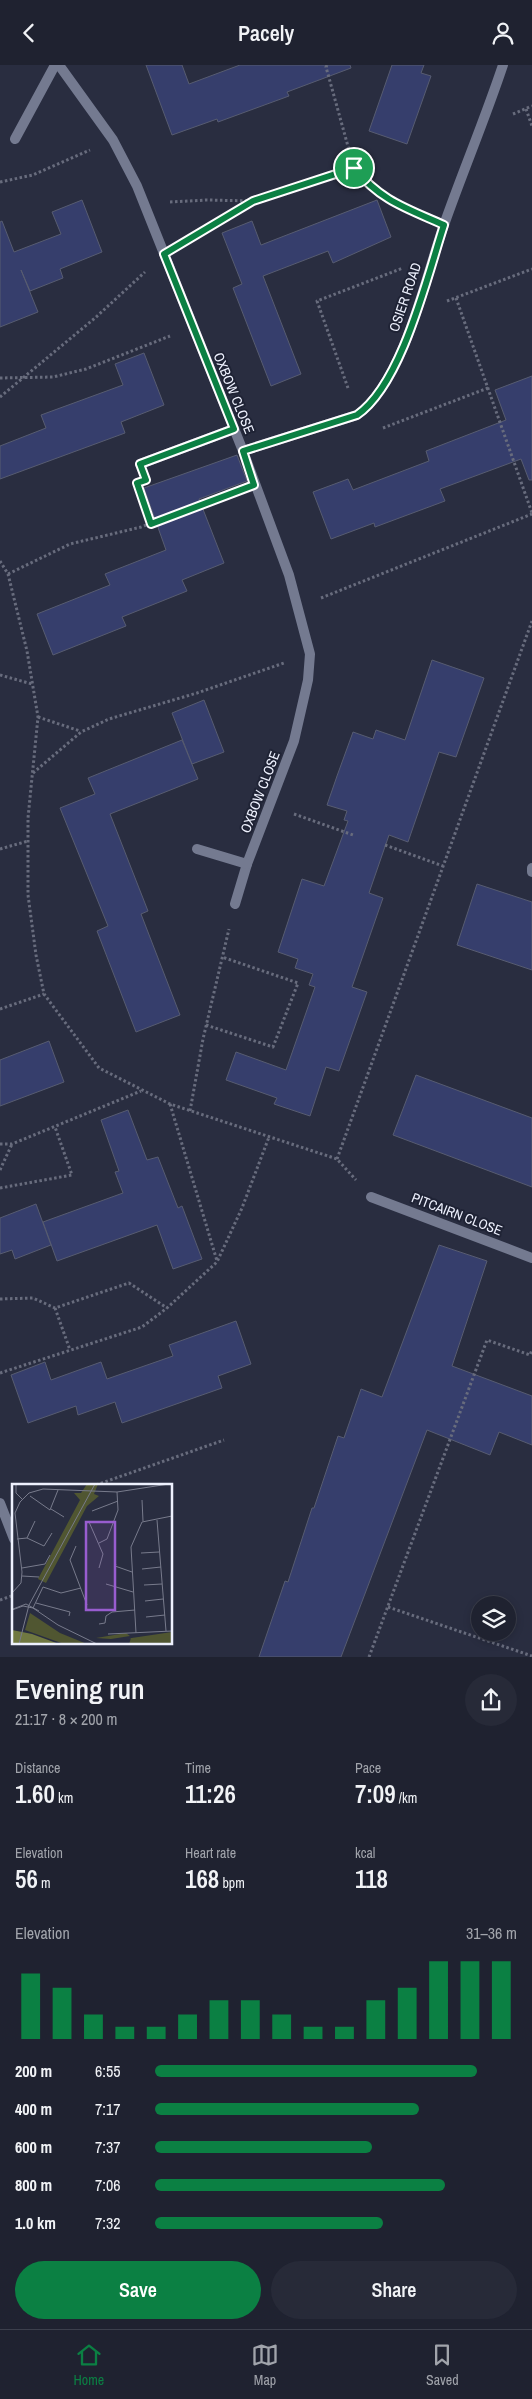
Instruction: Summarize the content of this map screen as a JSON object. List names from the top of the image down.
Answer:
{
  "streets": {
    "street": ["OSIER ROAD", "OXBOW CLOSE", "PITCAIRN CLOSE"]
  },
  "crossings": [
    ["OSIER ROAD", "OXBOW CLOSE"]
  ],
  "page": {
    "header": "Pacely",
    "heading": ["Evening run", "21:17 · 8 × 200 m"],
    "stats": [
      ["Distance", "1.60 km"],
      ["Time", "11:26"],
      ["Pace", "7:09 /km"],
      ["Elevation", "56 m"],
      ["Heart rate", "168 bpm"],
      ["kcal", "118"]
    ],
    "chart": ["Elevation", "31–36 m"],
    "list": [
      {
        "name": "200 m",
        "note": "6:55"
      },
      {
        "name": "400 m",
        "note": "7:17"
      },
      {
        "name": "600 m",
        "note": "7:37"
      },
      {
        "name": "800 m",
        "note": "7:06"
      },
      {
        "name": "1.0 km",
        "note": "7:32"
      }
    ],
    "buttons": ["Save", "Share"],
    "tabs": ["Home", "Map", "Saved"]
  }
}
